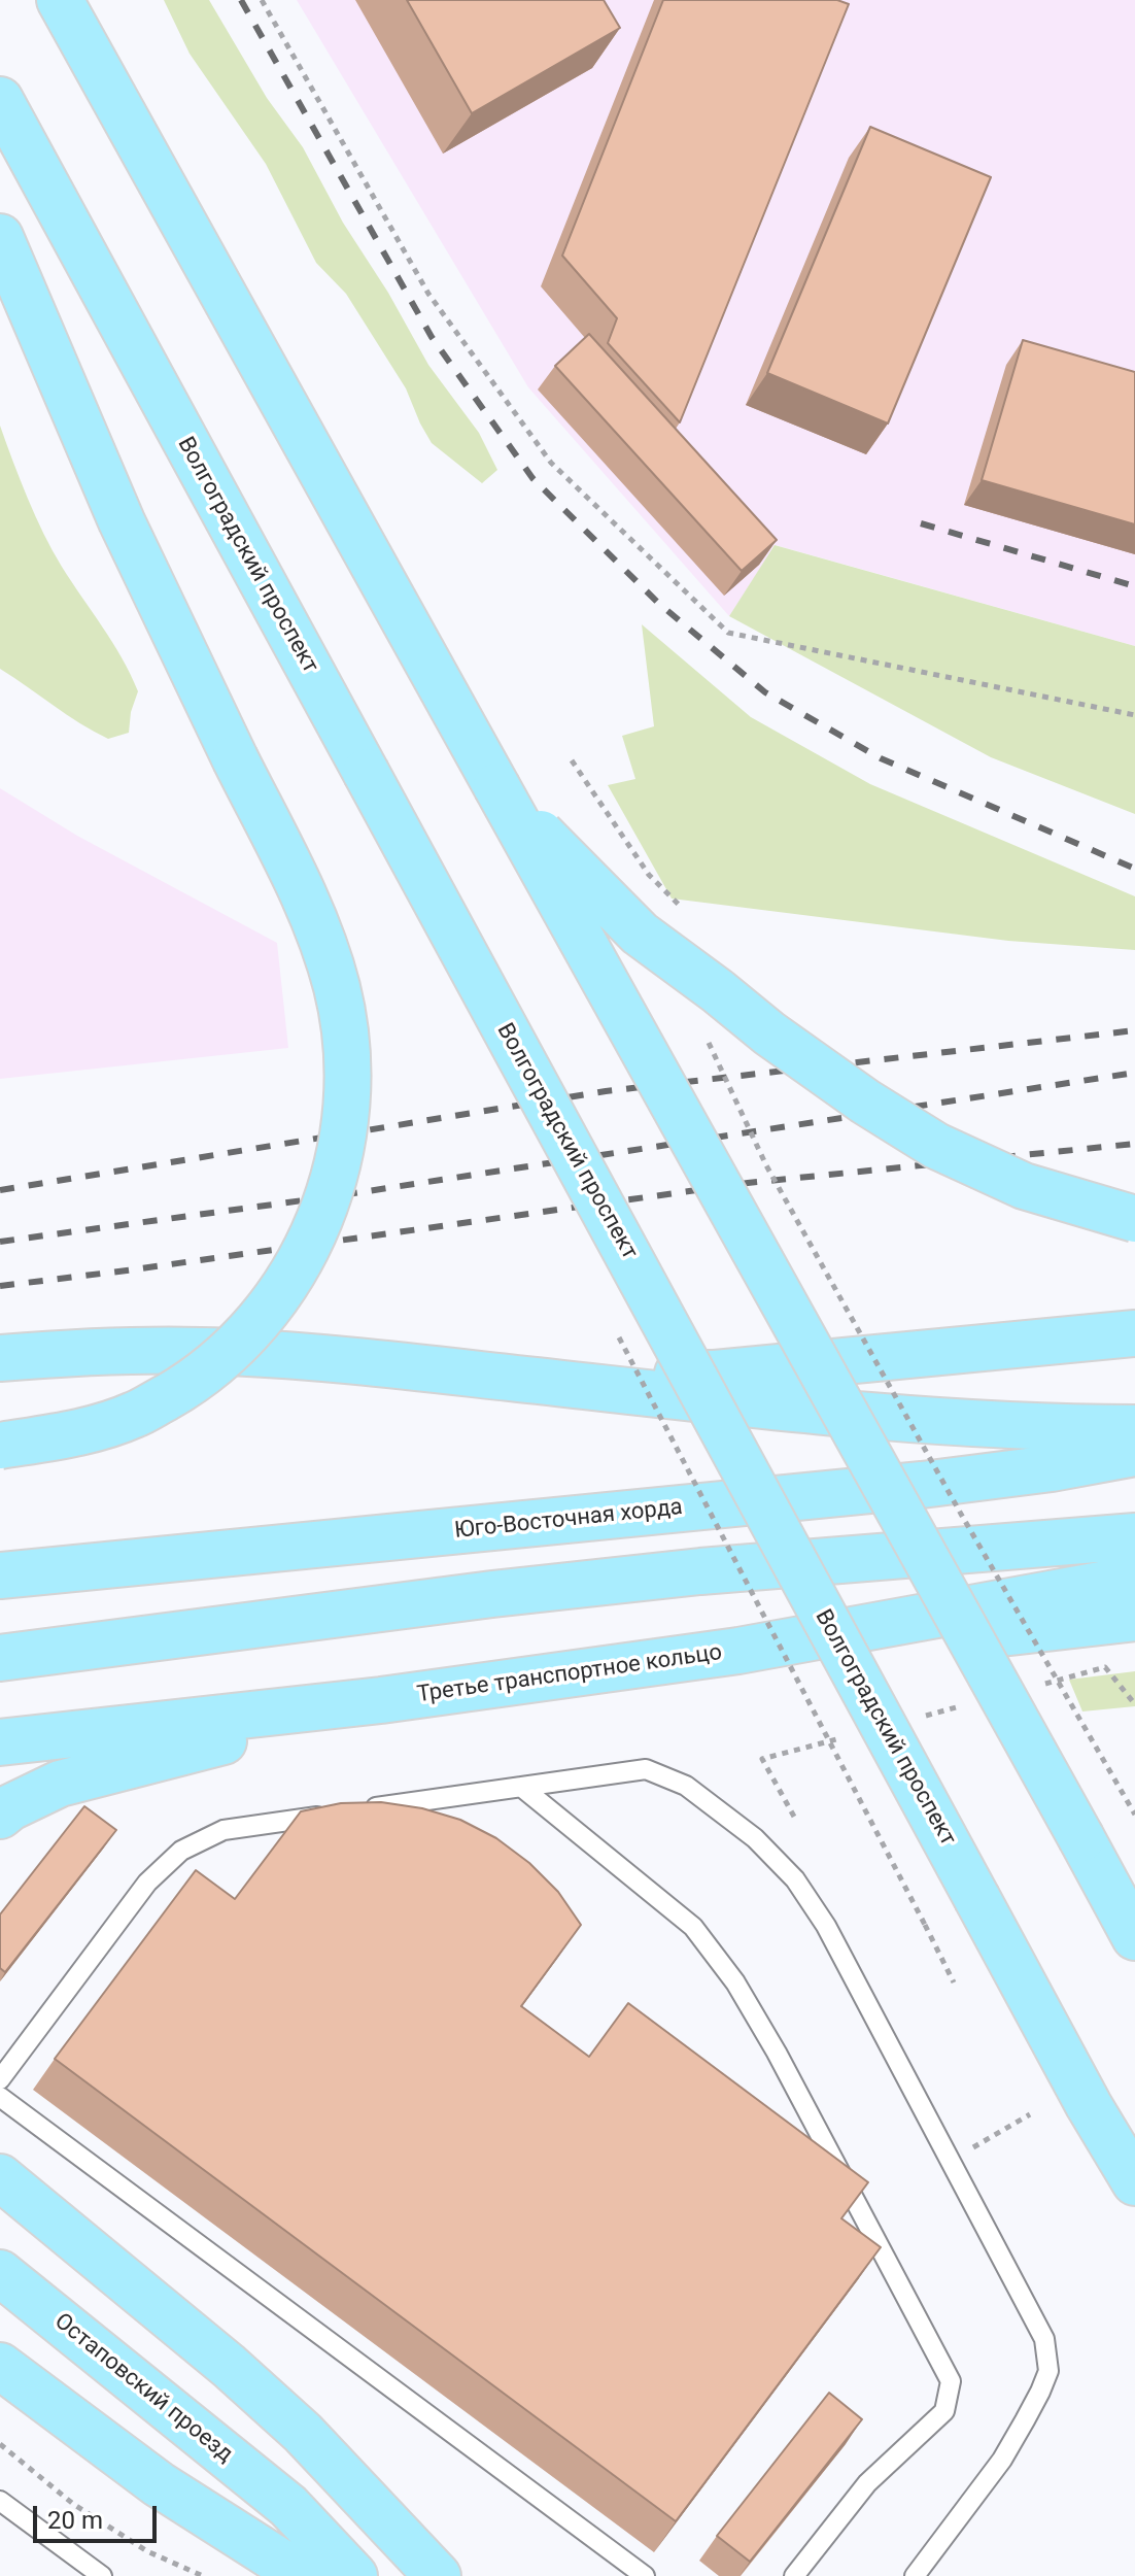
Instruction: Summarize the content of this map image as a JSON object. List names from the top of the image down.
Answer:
{
  "streets": {
    "main road": [
      "Волгоградский проспект",
      "Юго-Восточная хорда",
      "Третье транспортное кольцо",
      "Остаповский проезд"
    ]
  },
  "scale_bar": "20 m"
}
